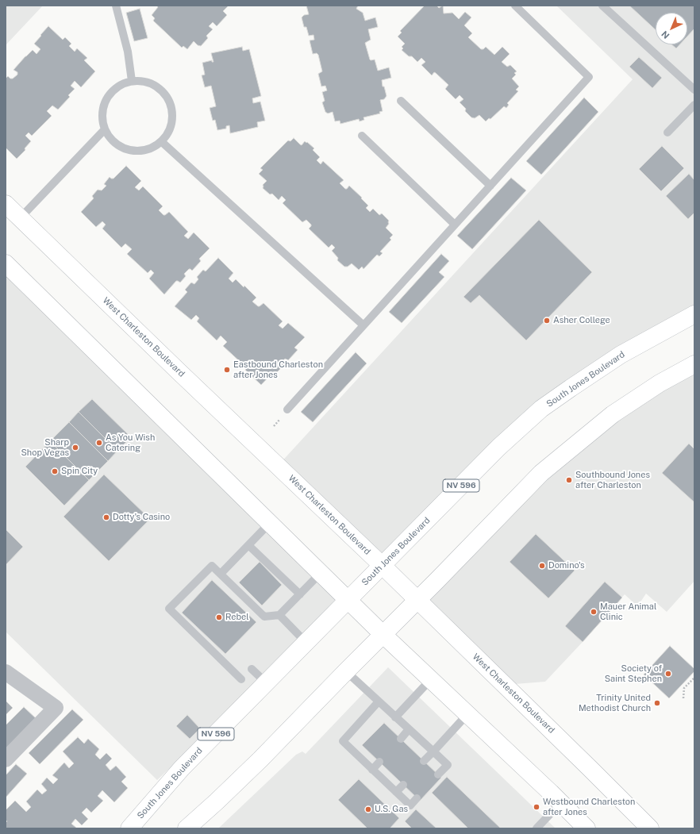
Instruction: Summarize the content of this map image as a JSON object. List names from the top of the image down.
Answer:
{
  "streets": {
    "main road": ["West Charleston Boulevard", "South Jones Boulevard", "NV 596"]
  },
  "crossings": [
    ["West Charleston Boulevard", "South Jones Boulevard"]
  ],
  "places": [
    "Asher College",
    "Eastbound Charleston after Jones",
    "As You Wish Catering",
    "Sharp Shop Vegas",
    "Spin City",
    "Southbound Jones after Charleston",
    "Dotty's Casino",
    "Domino's",
    "Mauer Animal Clinic",
    "Rebel",
    "Society of Saint Stephen",
    "Trinity United Methodist Church",
    "Westbound Charleston after Jones",
    "U.S. Gas"
  ],
  "north": "bottom left"
}
